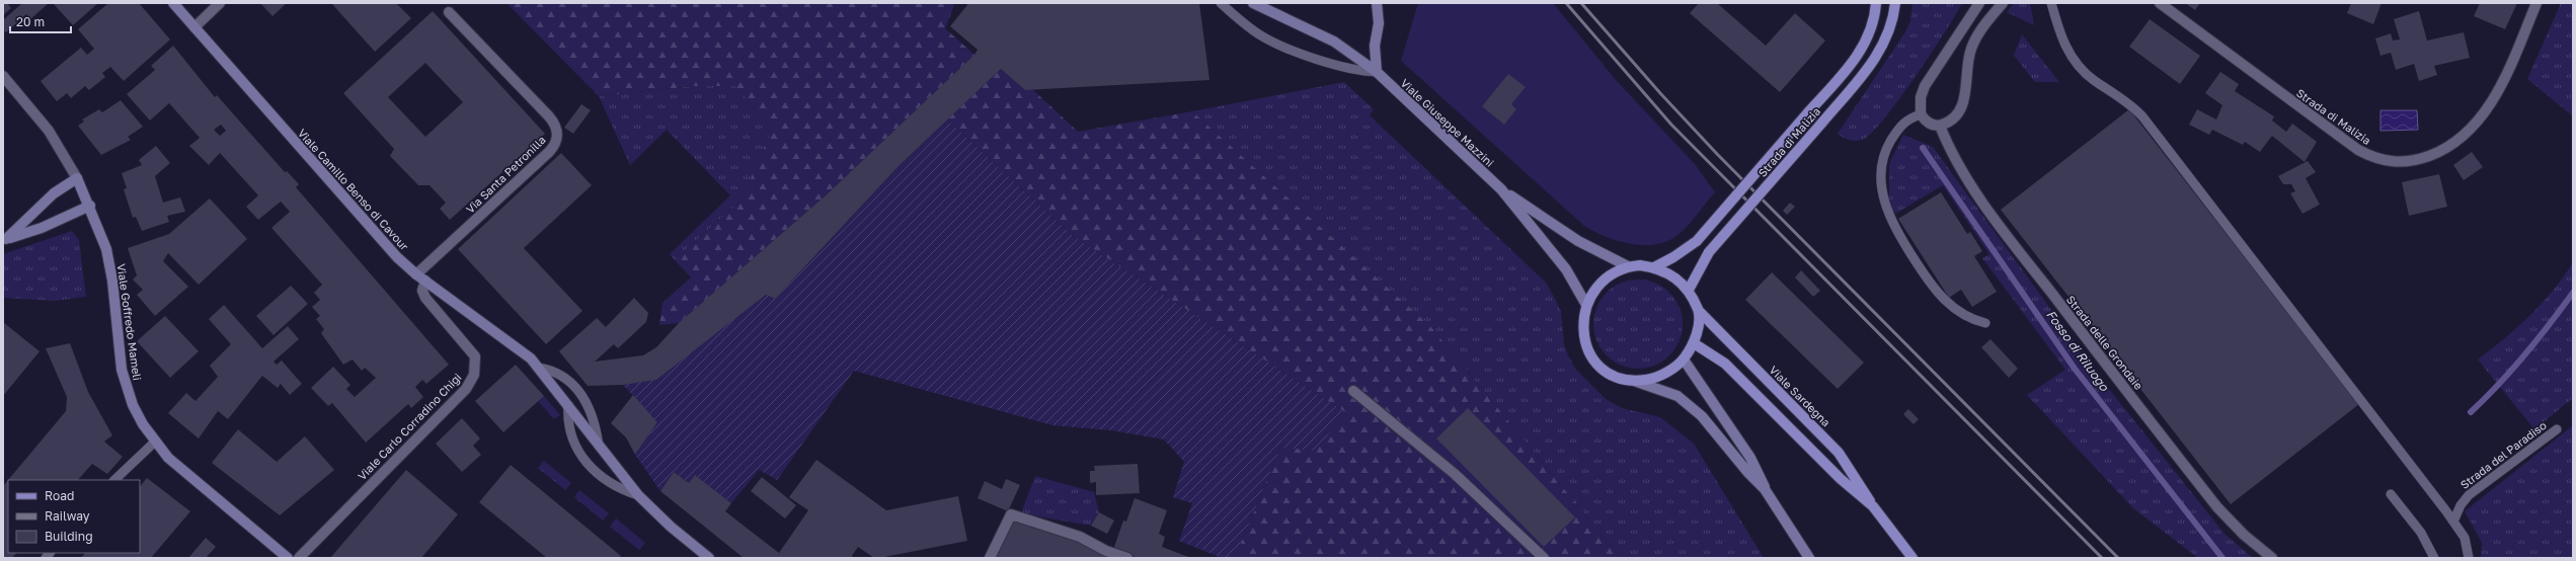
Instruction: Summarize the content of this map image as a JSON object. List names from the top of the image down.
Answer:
{
  "streets": {
    "main road": [
      "Strada di Malizia",
      "Viale Giuseppe Mazzini",
      "Viale Camillo Benso di Cavour",
      "Viale Goffredo Mameli",
      "Viale Sardegna"
    ],
    "street": ["Via Santa Petronilla", "Strada delle Grondaie", "Viale Carlo Corradino Chigi"],
    "lane": ["Strada del Paradiso"]
  },
  "crossings": [
    ["Strada di Malizia", "Viale Giuseppe Mazzini"],
    ["Strada di Malizia", "Viale Sardegna"],
    ["Viale Giuseppe Mazzini", "Viale Sardegna"],
    ["Via Santa Petronilla", "Viale Camillo Benso di Cavour"],
    ["Viale Camillo Benso di Cavour", "Viale Carlo Corradino Chigi"]
  ],
  "water": ["Fosso di Riluogo"],
  "legend": ["Road", "Railway", "Building"],
  "scale_bar": "20 m"
}
